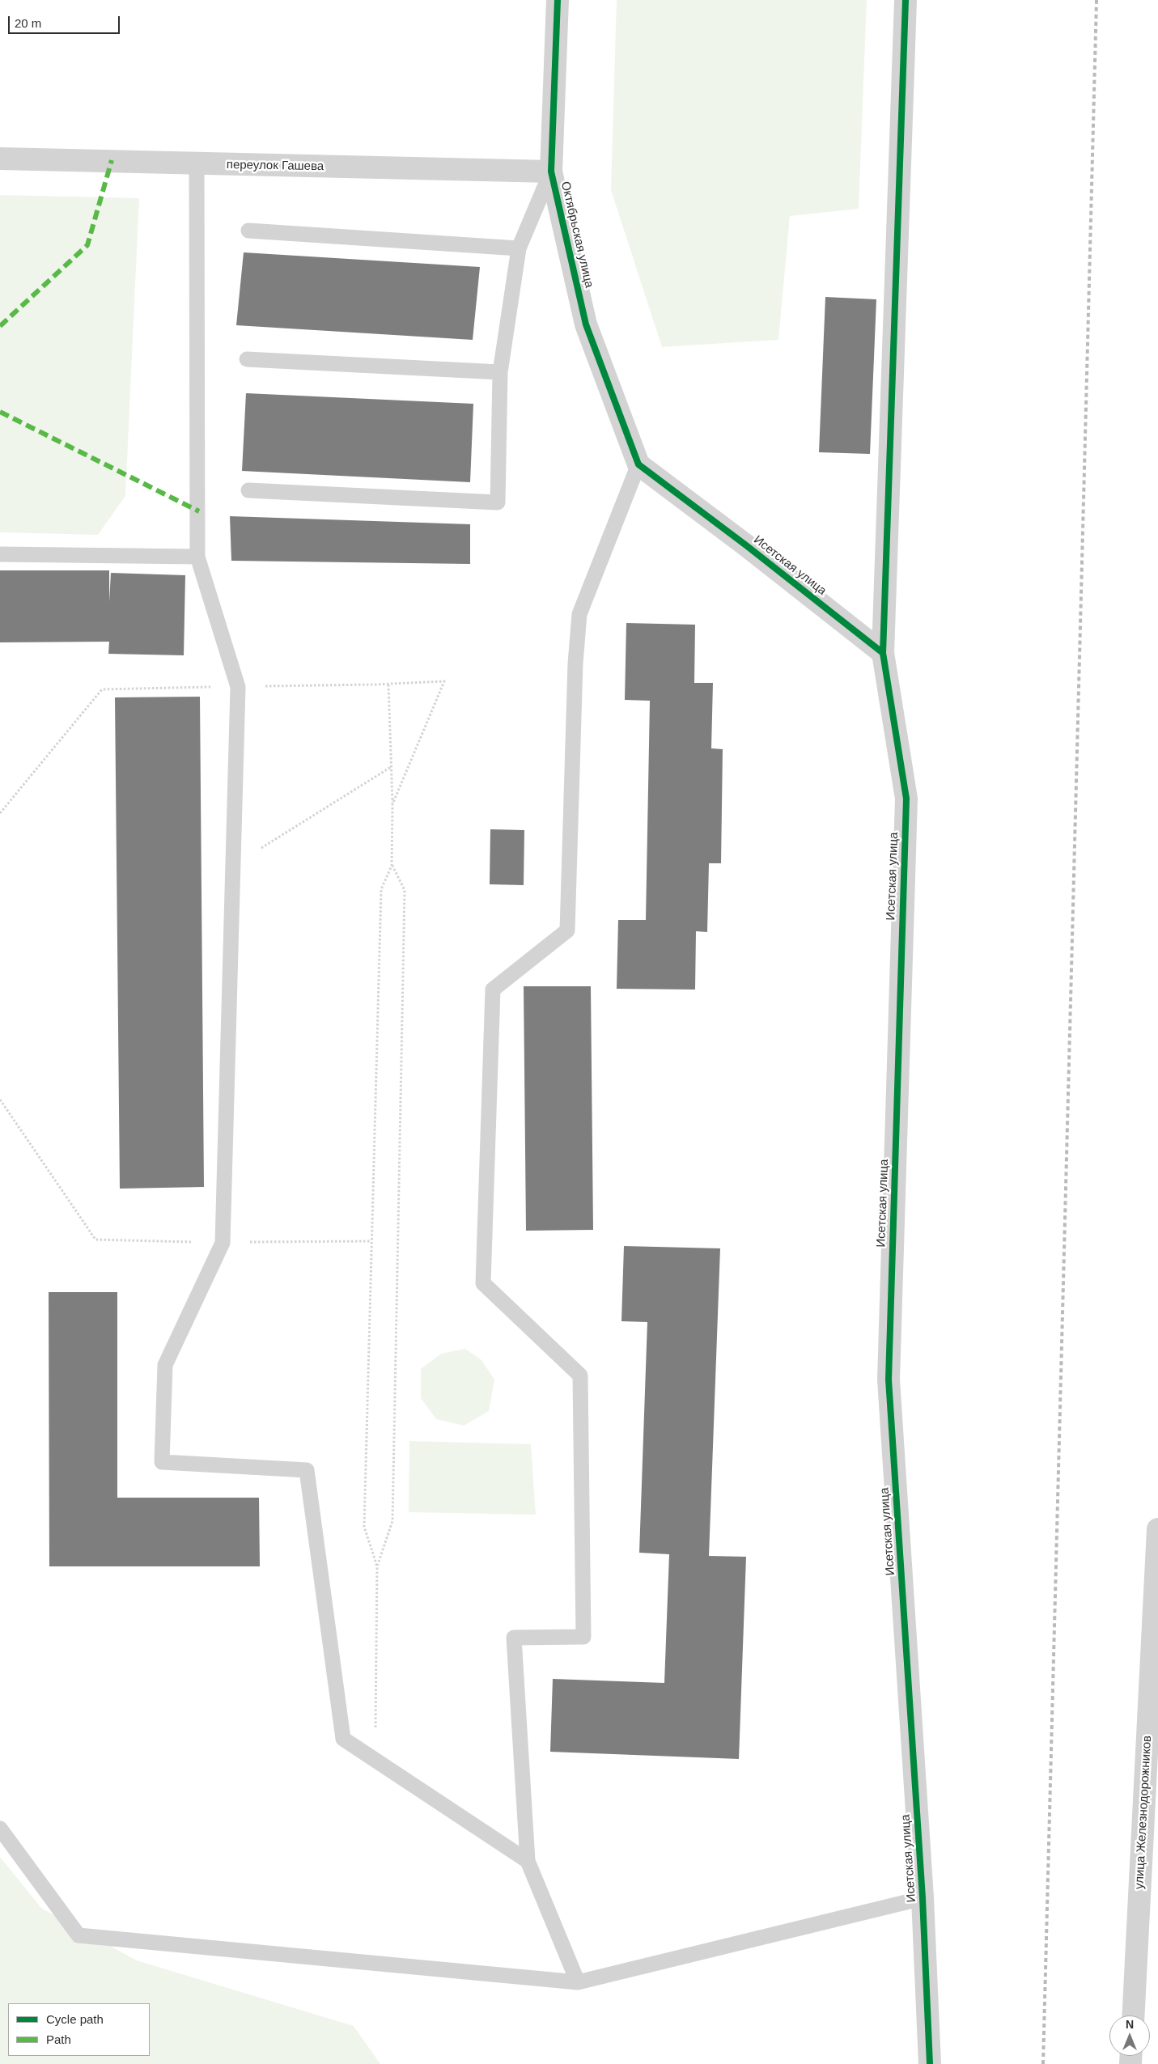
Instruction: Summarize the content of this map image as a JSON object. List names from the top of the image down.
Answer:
{
  "streets": {
    "street": [
      "переулок Гашева",
      "Октябрьская улица",
      "Исетская улица",
      "улица Железнодорожников"
    ]
  },
  "crossings": [
    ["переулок Гашева", "Октябрьская улица"],
    ["Октябрьская улица", "Исетская улица"]
  ],
  "legend": ["Cycle path", "Path"],
  "scale_bar": "20 m",
  "north": "top"
}
